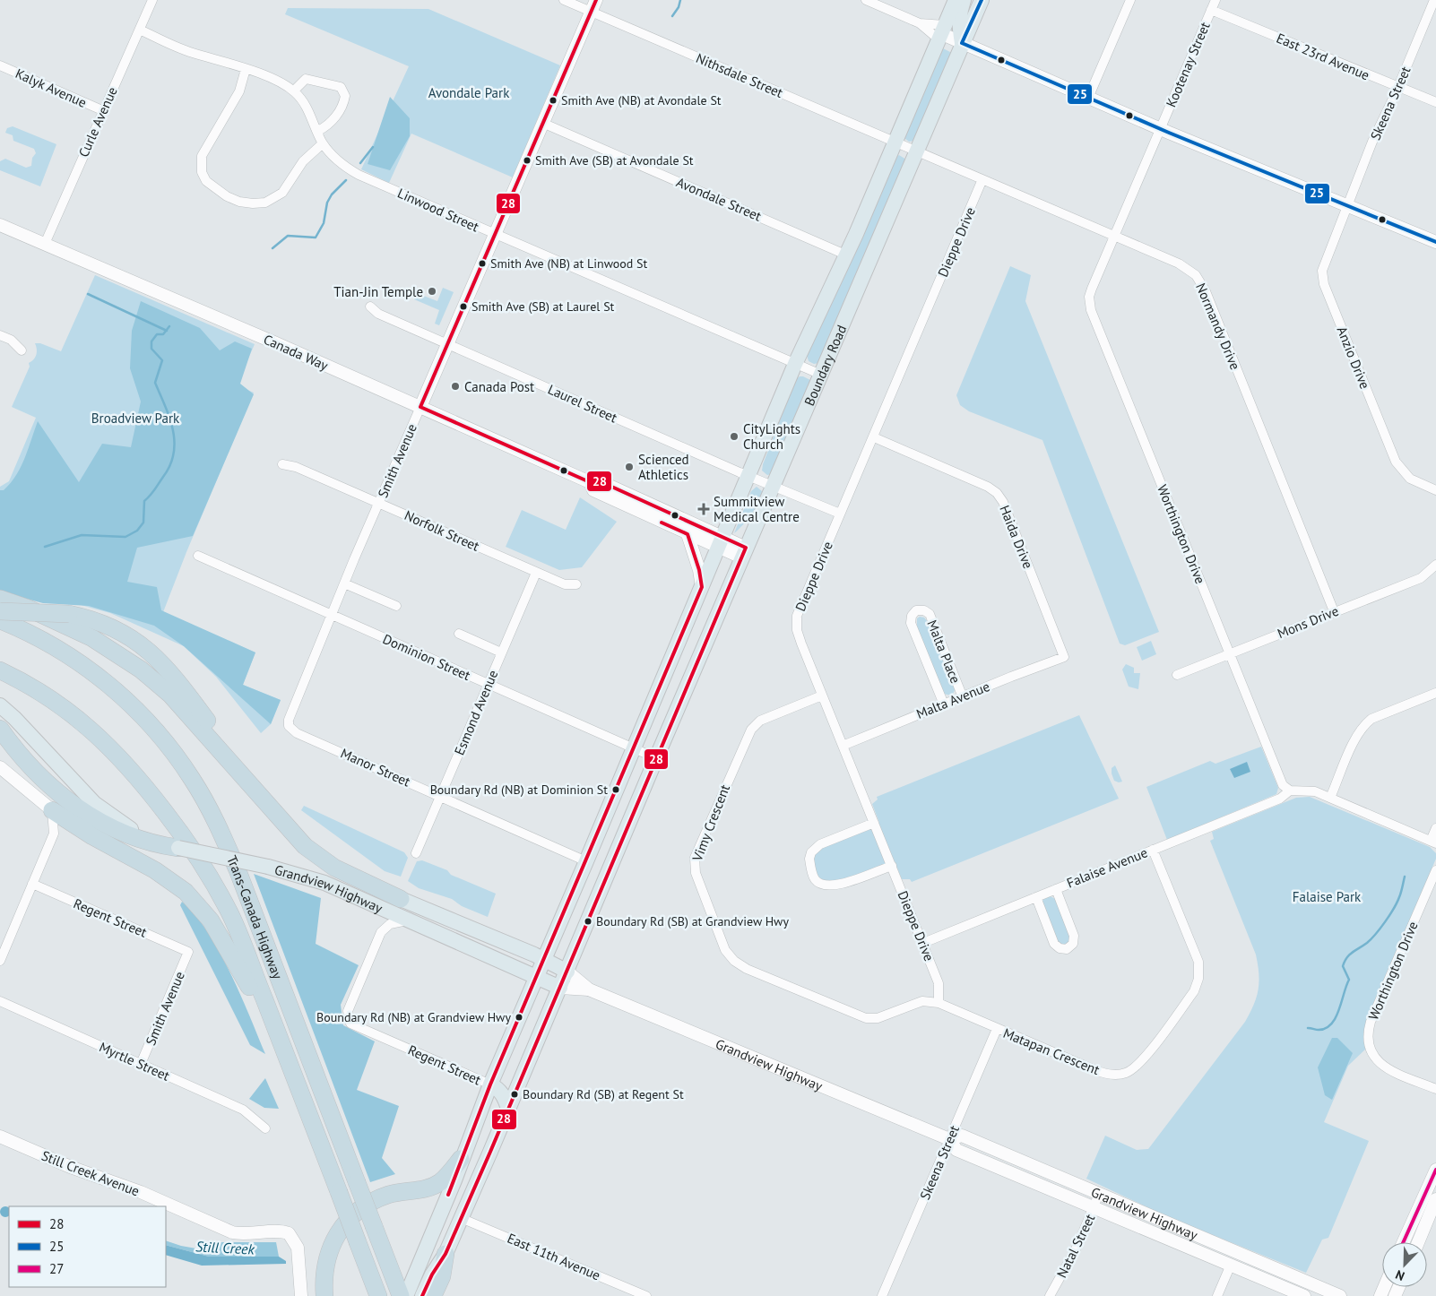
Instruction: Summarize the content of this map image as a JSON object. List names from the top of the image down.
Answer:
{
  "streets": {
    "highway": ["Trans-Canada Highway"],
    "main road": [
      "Canada Way",
      "Boundary Road",
      "Smith Avenue",
      "Grandview Highway",
      "Still Creek Avenue"
    ],
    "street": [
      "East 23rd Avenue",
      "Kootenay Street",
      "Nithsdale Street",
      "Kalyk Avenue",
      "Skeena Street",
      "Curle Avenue",
      "Avondale Street",
      "Linwood Street",
      "Dieppe Drive",
      "Normandy Drive",
      "Anzio Drive",
      "Laurel Street",
      "Norfolk Street",
      "Worthington Drive",
      "Haida Drive",
      "Mons Drive",
      "Malta Place",
      "Dominion Street",
      "Malta Avenue",
      "Esmond Avenue",
      "Manor Street",
      "Vimy Crescent",
      "Falaise Avenue",
      "Regent Street",
      "Matapan Crescent",
      "Myrtle Street",
      "Natal Street",
      "East 11th Avenue"
    ]
  },
  "crossings": [
    ["East 23rd Avenue", "Kootenay Street"],
    ["East 23rd Avenue", "Skeena Street"],
    ["Kootenay Street", "Worthington Drive"],
    ["Nithsdale Street", "Normandy Drive"],
    ["Nithsdale Street", "Boundary Road"],
    ["Nithsdale Street", "Smith Avenue"],
    ["Kalyk Avenue", "Curle Avenue"],
    ["Skeena Street", "Anzio Drive"],
    ["Skeena Street", "Grandview Highway"],
    ["Skeena Street", "Matapan Crescent"],
    ["Curle Avenue", "Linwood Street"],
    ["Curle Avenue", "Canada Way"],
    ["Avondale Street", "Boundary Road"],
    ["Avondale Street", "Smith Avenue"],
    ["Linwood Street", "Boundary Road"],
    ["Linwood Street", "Smith Avenue"],
    ["Dieppe Drive", "Normandy Drive"],
    ["Dieppe Drive", "Laurel Street"],
    ["Dieppe Drive", "Haida Drive"],
    ["Dieppe Drive", "Malta Avenue"],
    ["Dieppe Drive", "Vimy Crescent"],
    ["Dieppe Drive", "Falaise Avenue"],
    ["Dieppe Drive", "Matapan Crescent"],
    ["Normandy Drive", "Boundary Road"],
    ["Normandy Drive", "Worthington Drive"],
    ["Normandy Drive", "Mons Drive"],
    ["Canada Way", "Boundary Road"],
    ["Canada Way", "Smith Avenue"],
    ["Boundary Road", "Laurel Street"],
    ["Boundary Road", "Dominion Street"],
    ["Boundary Road", "Manor Street"],
    ["Boundary Road", "Grandview Highway"],
    ["Boundary Road", "Regent Street"],
    ["Boundary Road", "East 11th Avenue"],
    ["Laurel Street", "Smith Avenue"],
    ["Smith Avenue", "Norfolk Street"],
    ["Smith Avenue", "Dominion Street"],
    ["Smith Avenue", "Manor Street"],
    ["Smith Avenue", "Regent Street"],
    ["Smith Avenue", "Myrtle Street"],
    ["Norfolk Street", "Esmond Avenue"],
    ["Worthington Drive", "Mons Drive"],
    ["Worthington Drive", "Falaise Avenue"],
    ["Haida Drive", "Malta Avenue"],
    ["Malta Place", "Malta Avenue"],
    ["Dominion Street", "Esmond Avenue"],
    ["Esmond Avenue", "Manor Street"],
    ["Vimy Crescent", "Matapan Crescent"],
    ["Falaise Avenue", "Matapan Crescent"],
    ["Grandview Highway", "Regent Street"],
    ["Grandview Highway", "Natal Street"]
  ],
  "water": ["Still Creek"],
  "parks": ["Avondale Park", "Broadview Park", "Falaise Park"],
  "places": {
    "other": [
      "Smith Ave (NB) at Avondale St",
      "Smith Ave (SB) at Avondale St",
      "Smith Ave (NB) at Linwood St",
      "Tian-Jin Temple",
      "Smith Ave (SB) at Laurel St",
      "Canada Post",
      "CityLights Church",
      "Scienced Athletics",
      "Boundary Rd (NB) at Dominion St",
      "Boundary Rd (SB) at Grandview Hwy",
      "Boundary Rd (NB) at Grandview Hwy",
      "Boundary Rd (SB) at Regent St"
    ],
    "health": ["Summitview Medical Centre"]
  },
  "lines": ["transit line 28", "transit line 25", "transit line 27"],
  "legend": ["28", "25", "27"],
  "north": "bottom left"
}
